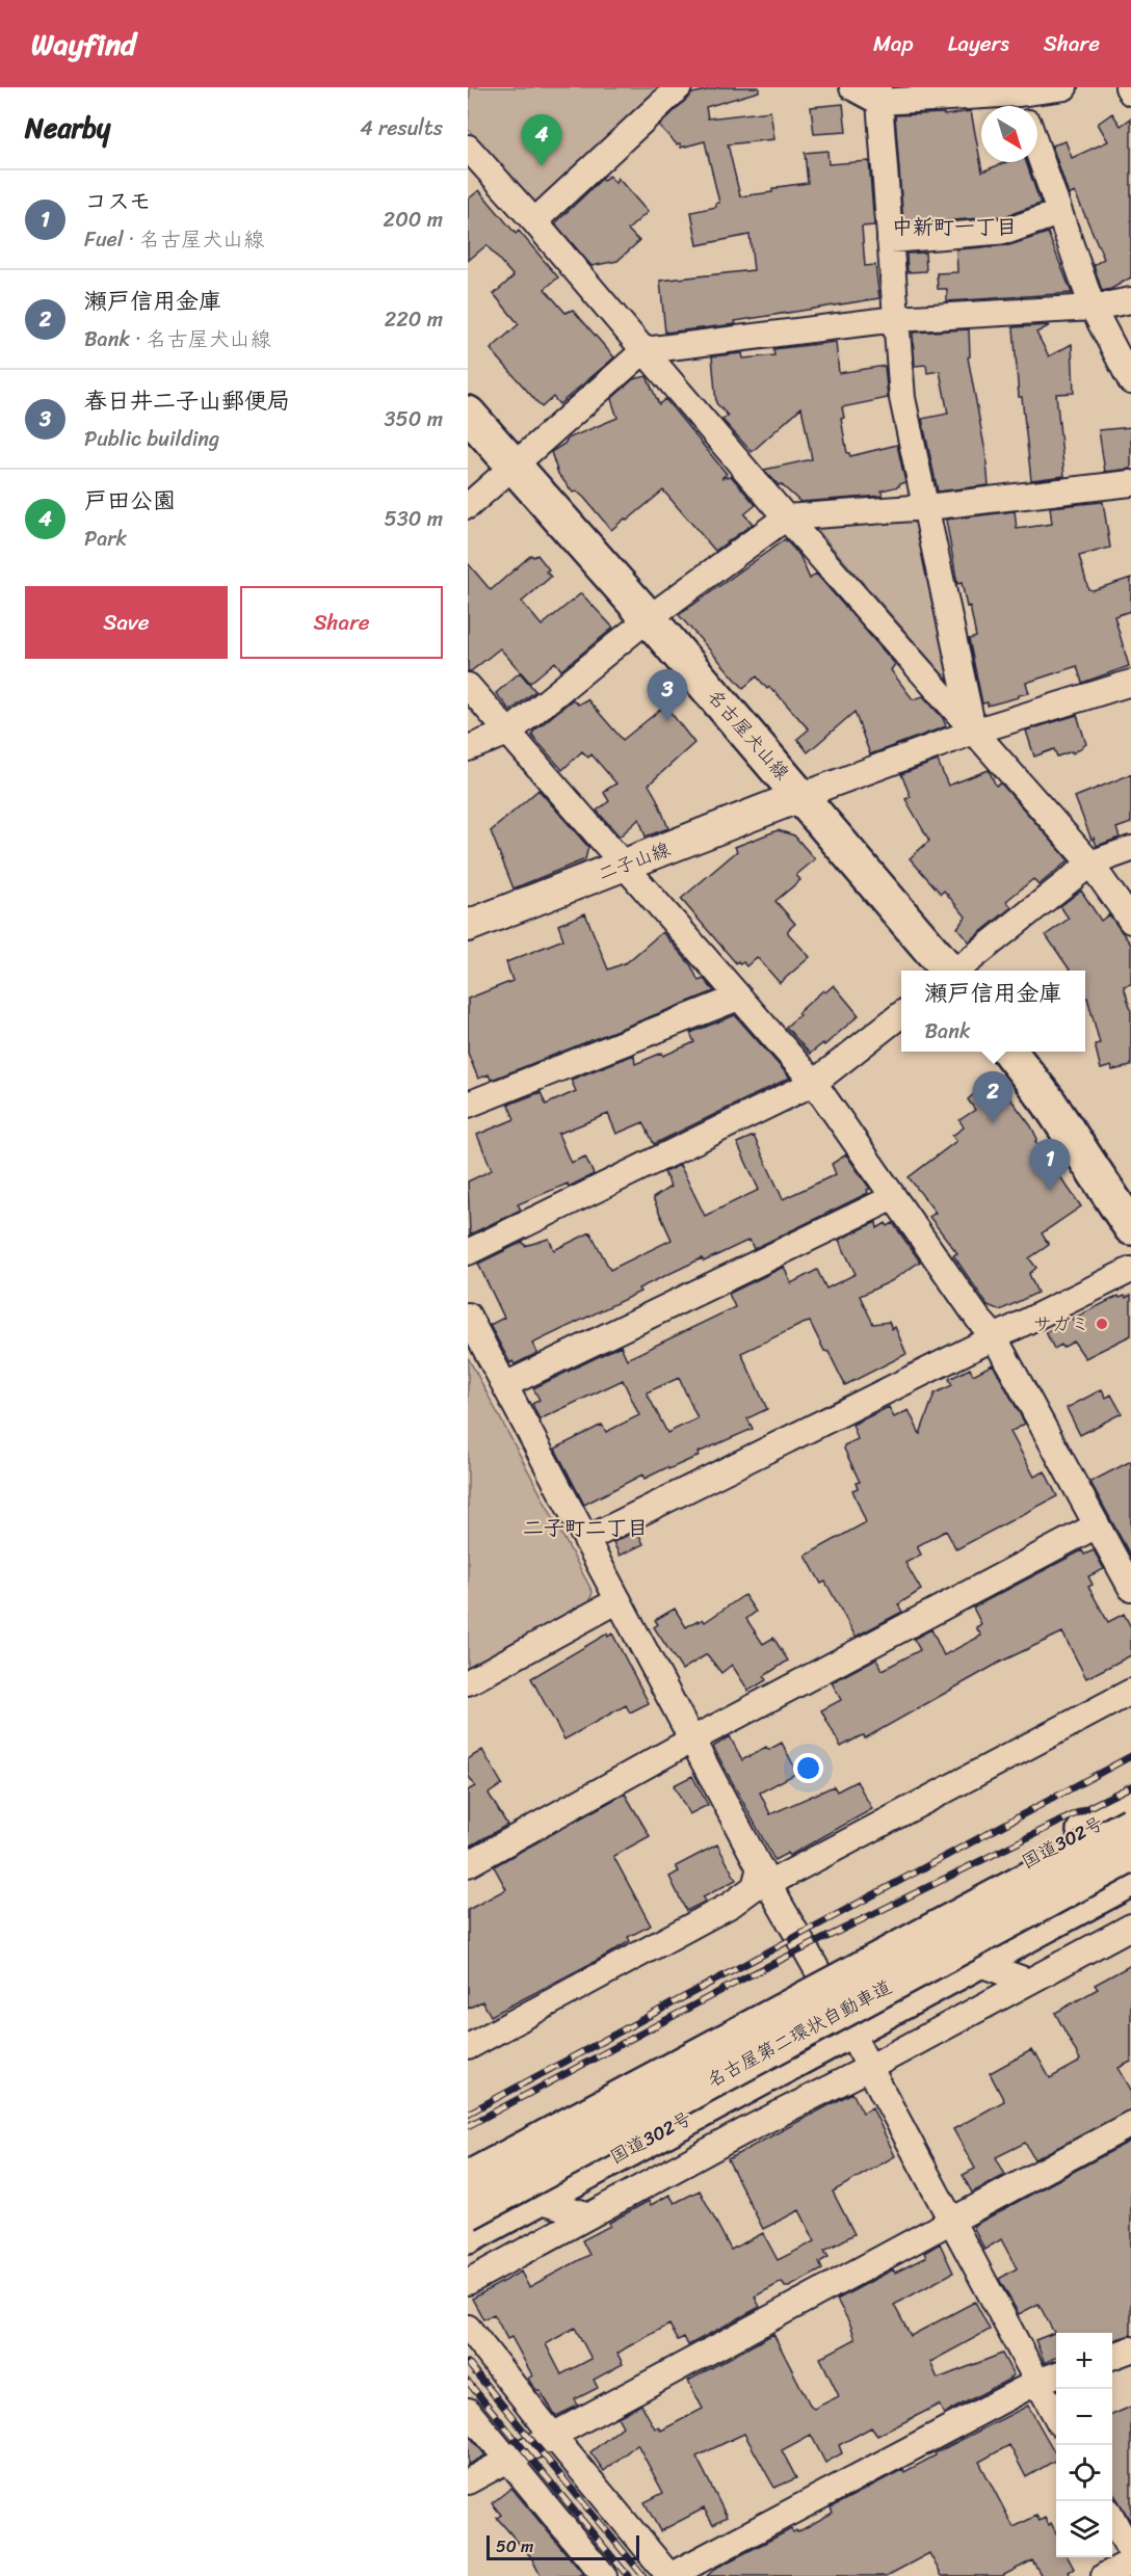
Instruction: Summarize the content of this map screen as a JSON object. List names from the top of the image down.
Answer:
{
  "streets": {
    "main road": ["名古屋犬山線", "国道302号", "名古屋第二環状自動車道"],
    "street": ["二子山線"]
  },
  "crossings": [
    ["名古屋犬山線", "二子山線"]
  ],
  "districts": ["中新町一丁目", "二子町二丁目"],
  "places": ["サガミ"],
  "scale_bar": "50 m",
  "north": "bottom right",
  "page": {
    "header": "Wayfind",
    "nav": ["Map", "Layers", "Share"],
    "heading": ["Nearby", "4 results"],
    "pins": [
      "4",
      "3",
      "2",
      "1"
    ],
    "list": [
      {
        "mark": "1",
        "name": "コスモ",
        "note": "Fuel · 名古屋犬山線",
        "value": "200 m"
      },
      {
        "mark": "2",
        "name": "瀬戸信用金庫",
        "note": "Bank · 名古屋犬山線",
        "value": "220 m"
      },
      {
        "mark": "3",
        "name": "春日井二子山郵便局",
        "note": "Public building",
        "value": "350 m"
      },
      {
        "mark": "4",
        "name": "戸田公園",
        "note": "Park",
        "value": "530 m"
      }
    ],
    "buttons": ["Save", "Share"],
    "popup": ["瀬戸信用金庫", "Bank"],
    "map_buttons": ["+", "−"],
    "scale": "50 m"
  }
}
